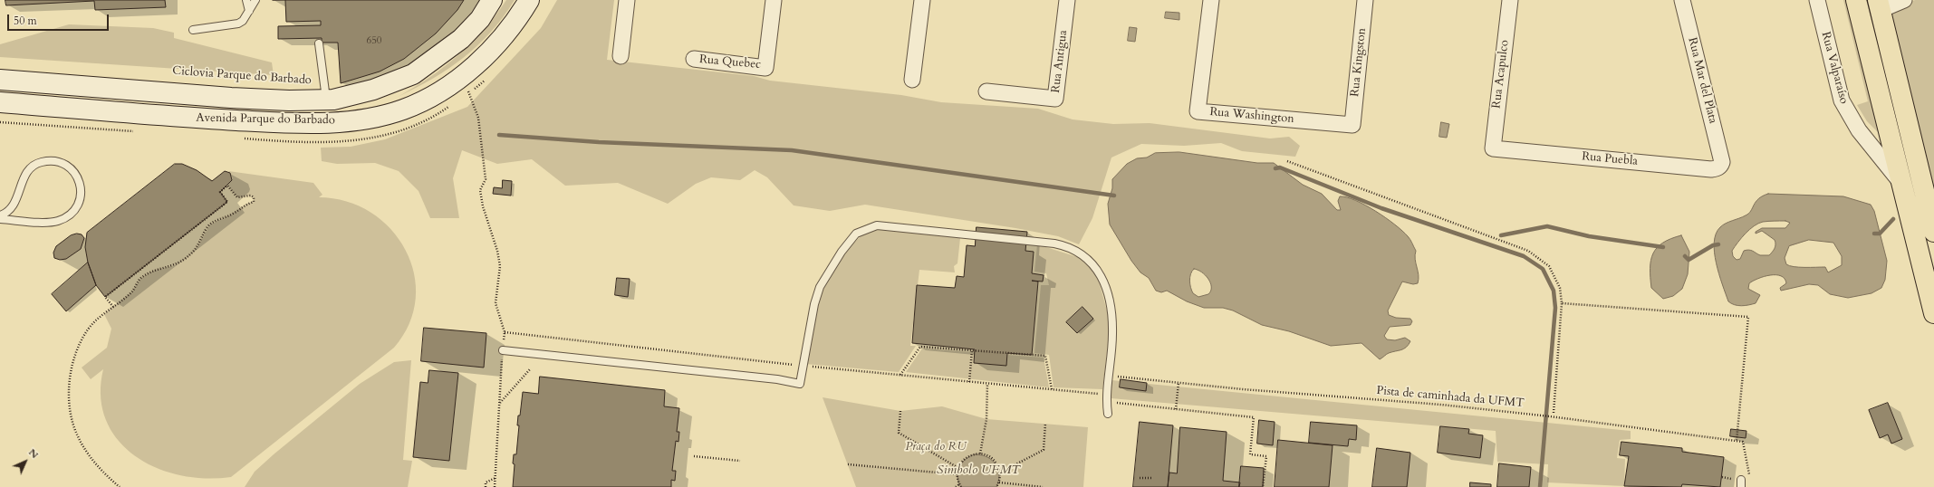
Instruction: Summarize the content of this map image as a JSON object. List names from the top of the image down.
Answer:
{
  "streets": {
    "main road": ["Avenida Parque do Barbado"],
    "street": [
      "Rua Antigua",
      "Rua Quebec",
      "Rua Kingston",
      "Rua Valparaíso",
      "Rua Acapulco",
      "Rua Mar del Plata",
      "Rua Washington",
      "Rua Puebla"
    ],
    "path": ["Pista de caminhada da UFMT"]
  },
  "crossings": [
    ["Rua Kingston", "Rua Washington"],
    ["Rua Acapulco", "Rua Puebla"],
    ["Rua Mar del Plata", "Rua Puebla"]
  ],
  "water": ["Simbolo UFMT"],
  "parks": ["Praça do RU"],
  "house_numbers": ["650"],
  "scale_bar": "50 m",
  "north": "top right"
}
